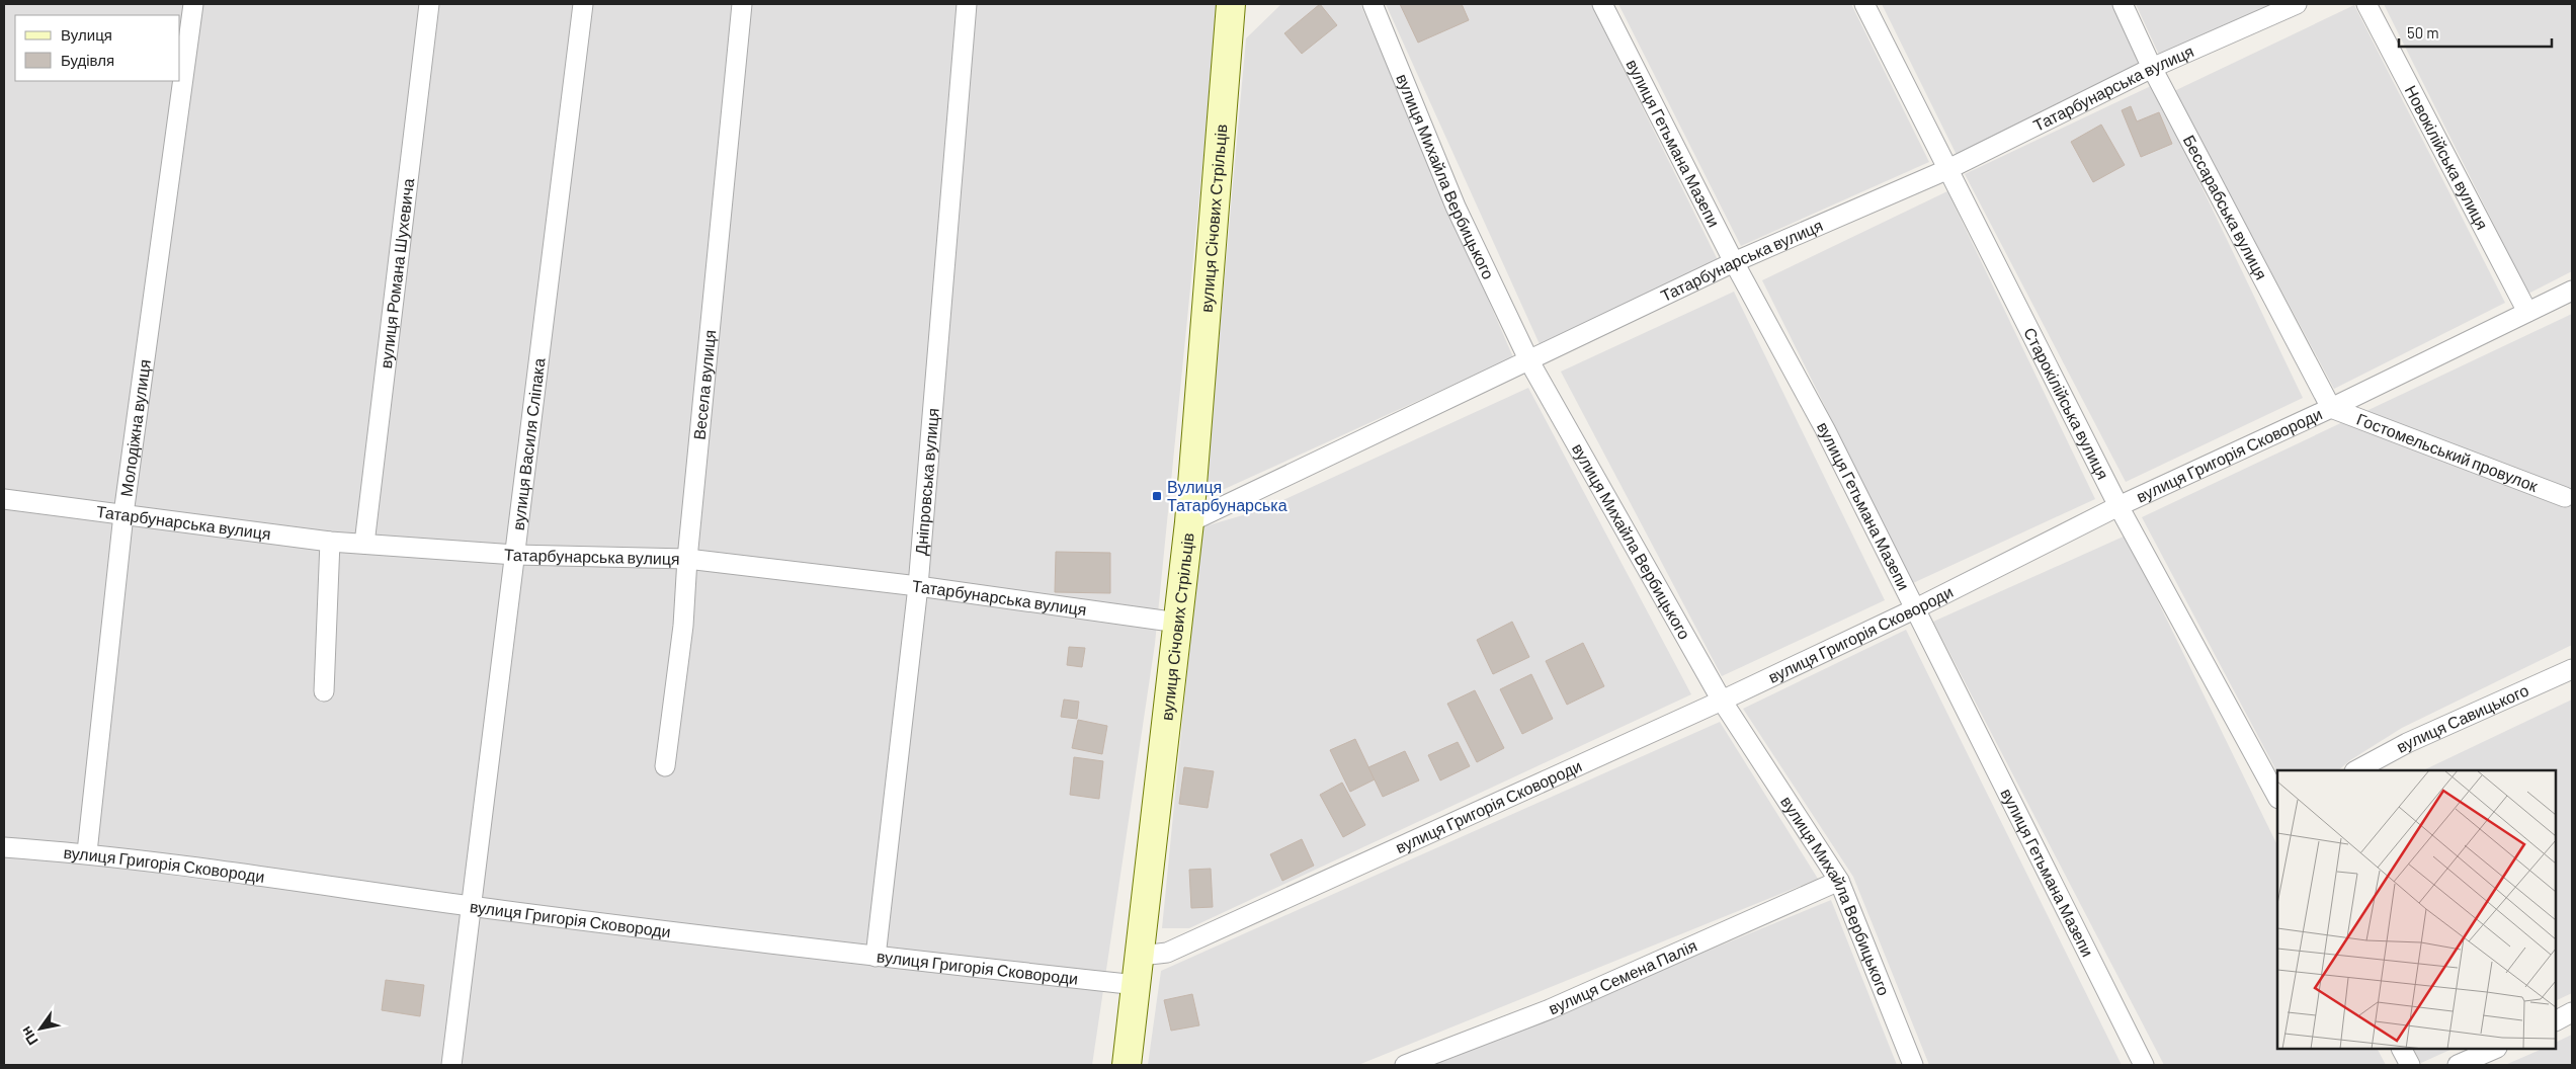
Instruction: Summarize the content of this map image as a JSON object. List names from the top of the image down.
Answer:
{
  "streets": {
    "main road": ["вулиця Січових Стрільців"],
    "street": [
      "Татарбунарська вулиця",
      "вулиця Гетьмана Мазепи",
      "Новокілійська вулиця",
      "вулиця Михайла Вербицького",
      "Бессарабська вулиця",
      "вулиця Романа Шухевича",
      "Весела вулиця",
      "Старокілійська вулиця",
      "Молодіжна вулиця",
      "вулиця Василя Сліпака",
      "Гостомельський провулок",
      "вулиця Григорія Сковороди",
      "Дніпровська вулиця",
      "вулиця Савицького",
      "вулиця Семена Палія"
    ]
  },
  "crossings": [
    ["Татарбунарська вулиця", "вулиця Гетьмана Мазепи"],
    ["Татарбунарська вулиця", "вулиця Михайла Вербицького"],
    ["Татарбунарська вулиця", "Бессарабська вулиця"],
    ["Татарбунарська вулиця", "вулиця Січових Стрільців"],
    ["Татарбунарська вулиця", "вулиця Романа Шухевича"],
    ["Татарбунарська вулиця", "Весела вулиця"],
    ["Татарбунарська вулиця", "Старокілійська вулиця"],
    ["Татарбунарська вулиця", "Молодіжна вулиця"],
    ["Татарбунарська вулиця", "вулиця Василя Сліпака"],
    ["Татарбунарська вулиця", "Дніпровська вулиця"],
    ["вулиця Гетьмана Мазепи", "вулиця Григорія Сковороди"],
    ["Новокілійська вулиця", "вулиця Григорія Сковороди"],
    ["вулиця Михайла Вербицького", "вулиця Григорія Сковороди"],
    ["вулиця Михайла Вербицького", "вулиця Семена Палія"],
    ["Бессарабська вулиця", "Гостомельський провулок"],
    ["Бессарабська вулиця", "вулиця Григорія Сковороди"],
    ["вулиця Січових Стрільців", "вулиця Григорія Сковороди"],
    ["Старокілійська вулиця", "вулиця Григорія Сковороди"],
    ["Молодіжна вулиця", "вулиця Григорія Сковороди"],
    ["вулиця Василя Сліпака", "вулиця Григорія Сковороди"],
    ["Гостомельський провулок", "вулиця Григорія Сковороди"],
    ["вулиця Григорія Сковороди", "Дніпровська вулиця"]
  ],
  "places": {
    "transit": ["Вулиця Татарбунарська"]
  },
  "legend": ["Вулиця", "Будівля"],
  "scale_bar": "50 m",
  "north": "bottom left"
}
